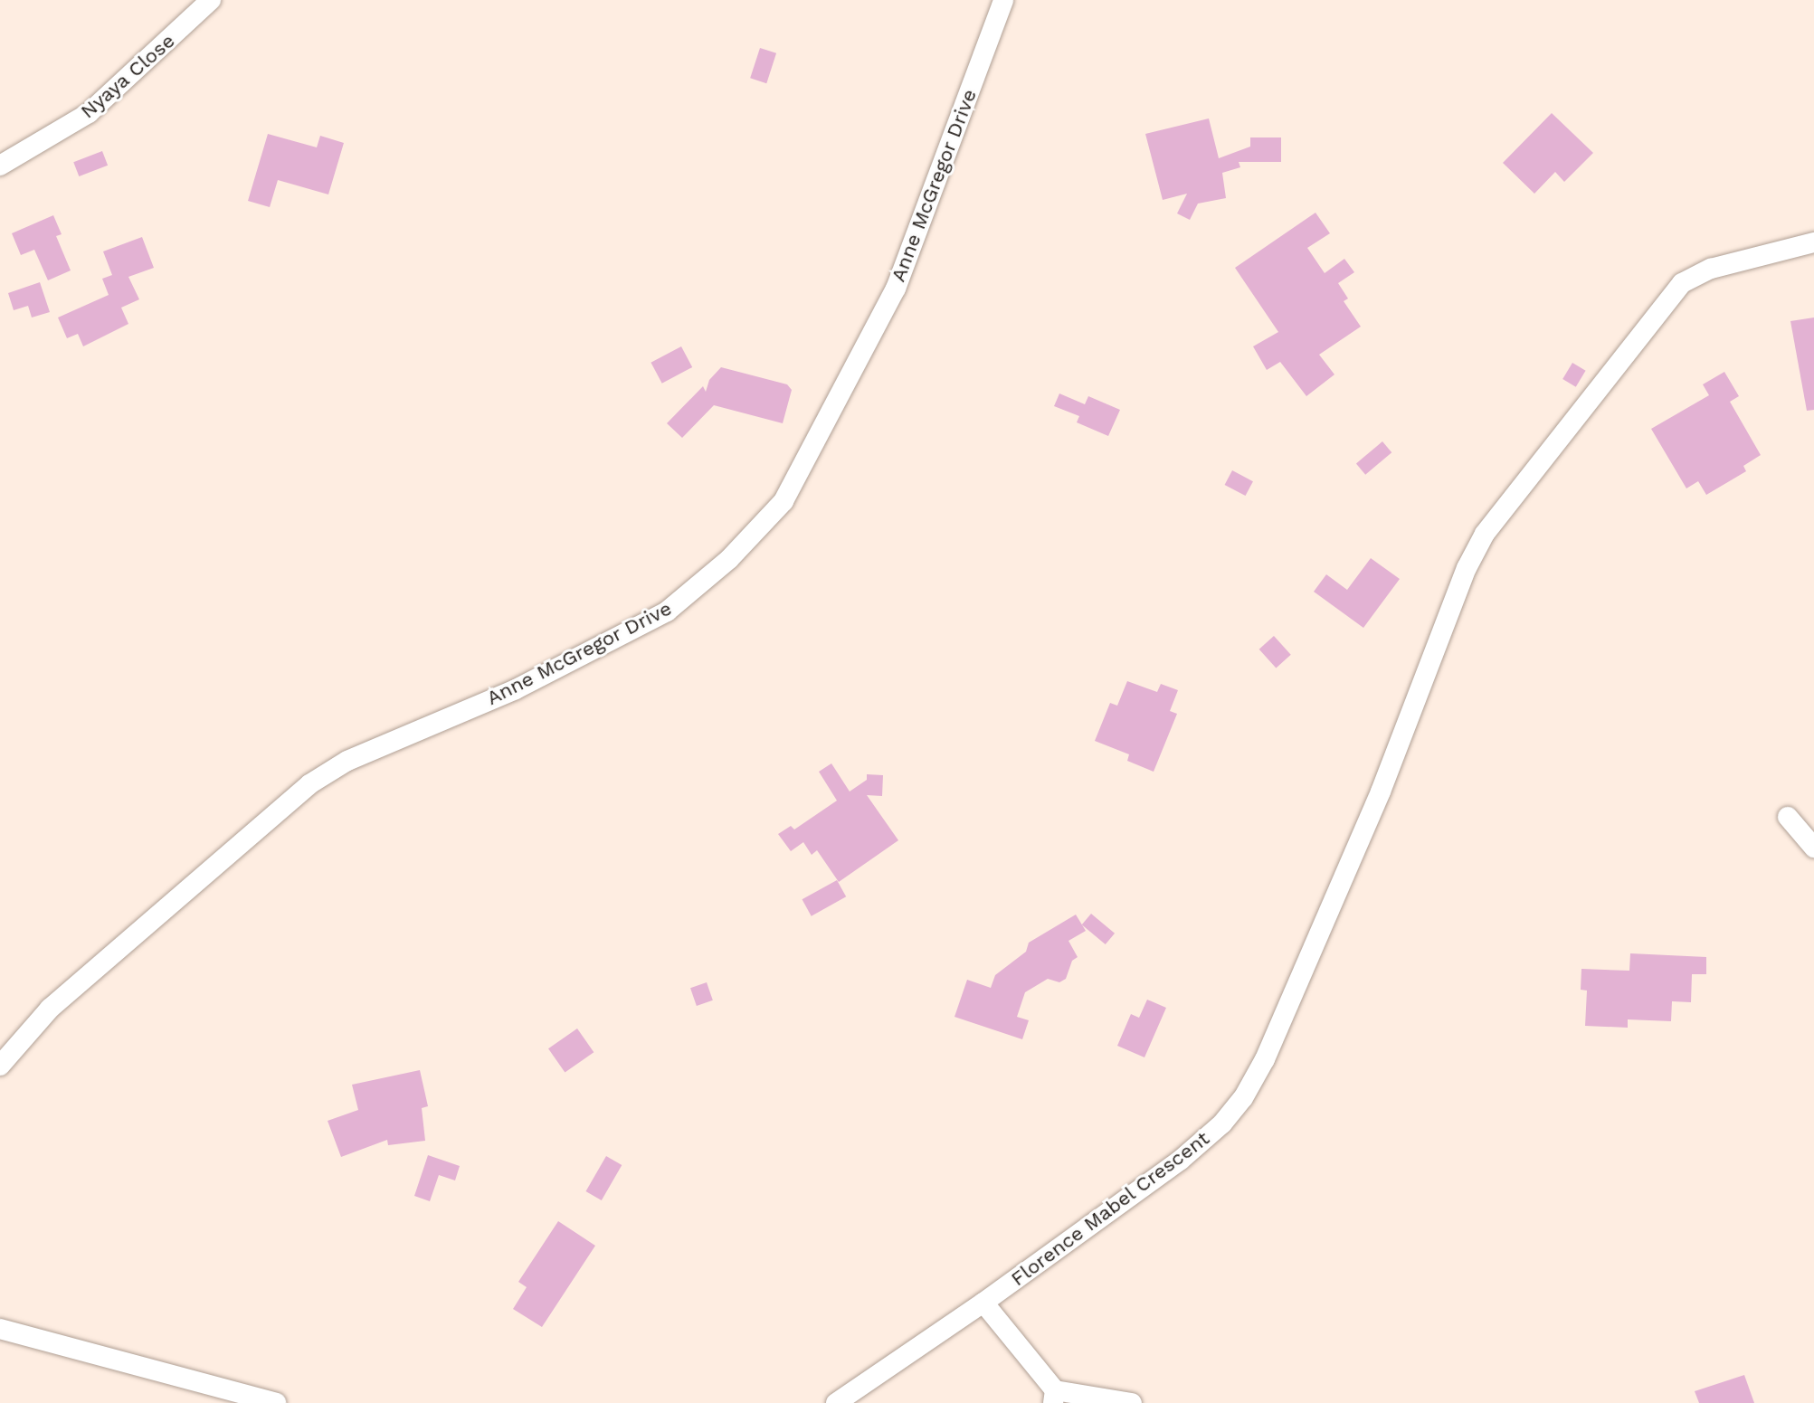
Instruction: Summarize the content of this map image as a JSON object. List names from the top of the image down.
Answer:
{
  "streets": {
    "street": ["Nyaya Close", "Anne McGregor Drive", "Florence Mabel Crescent"]
  }
}
